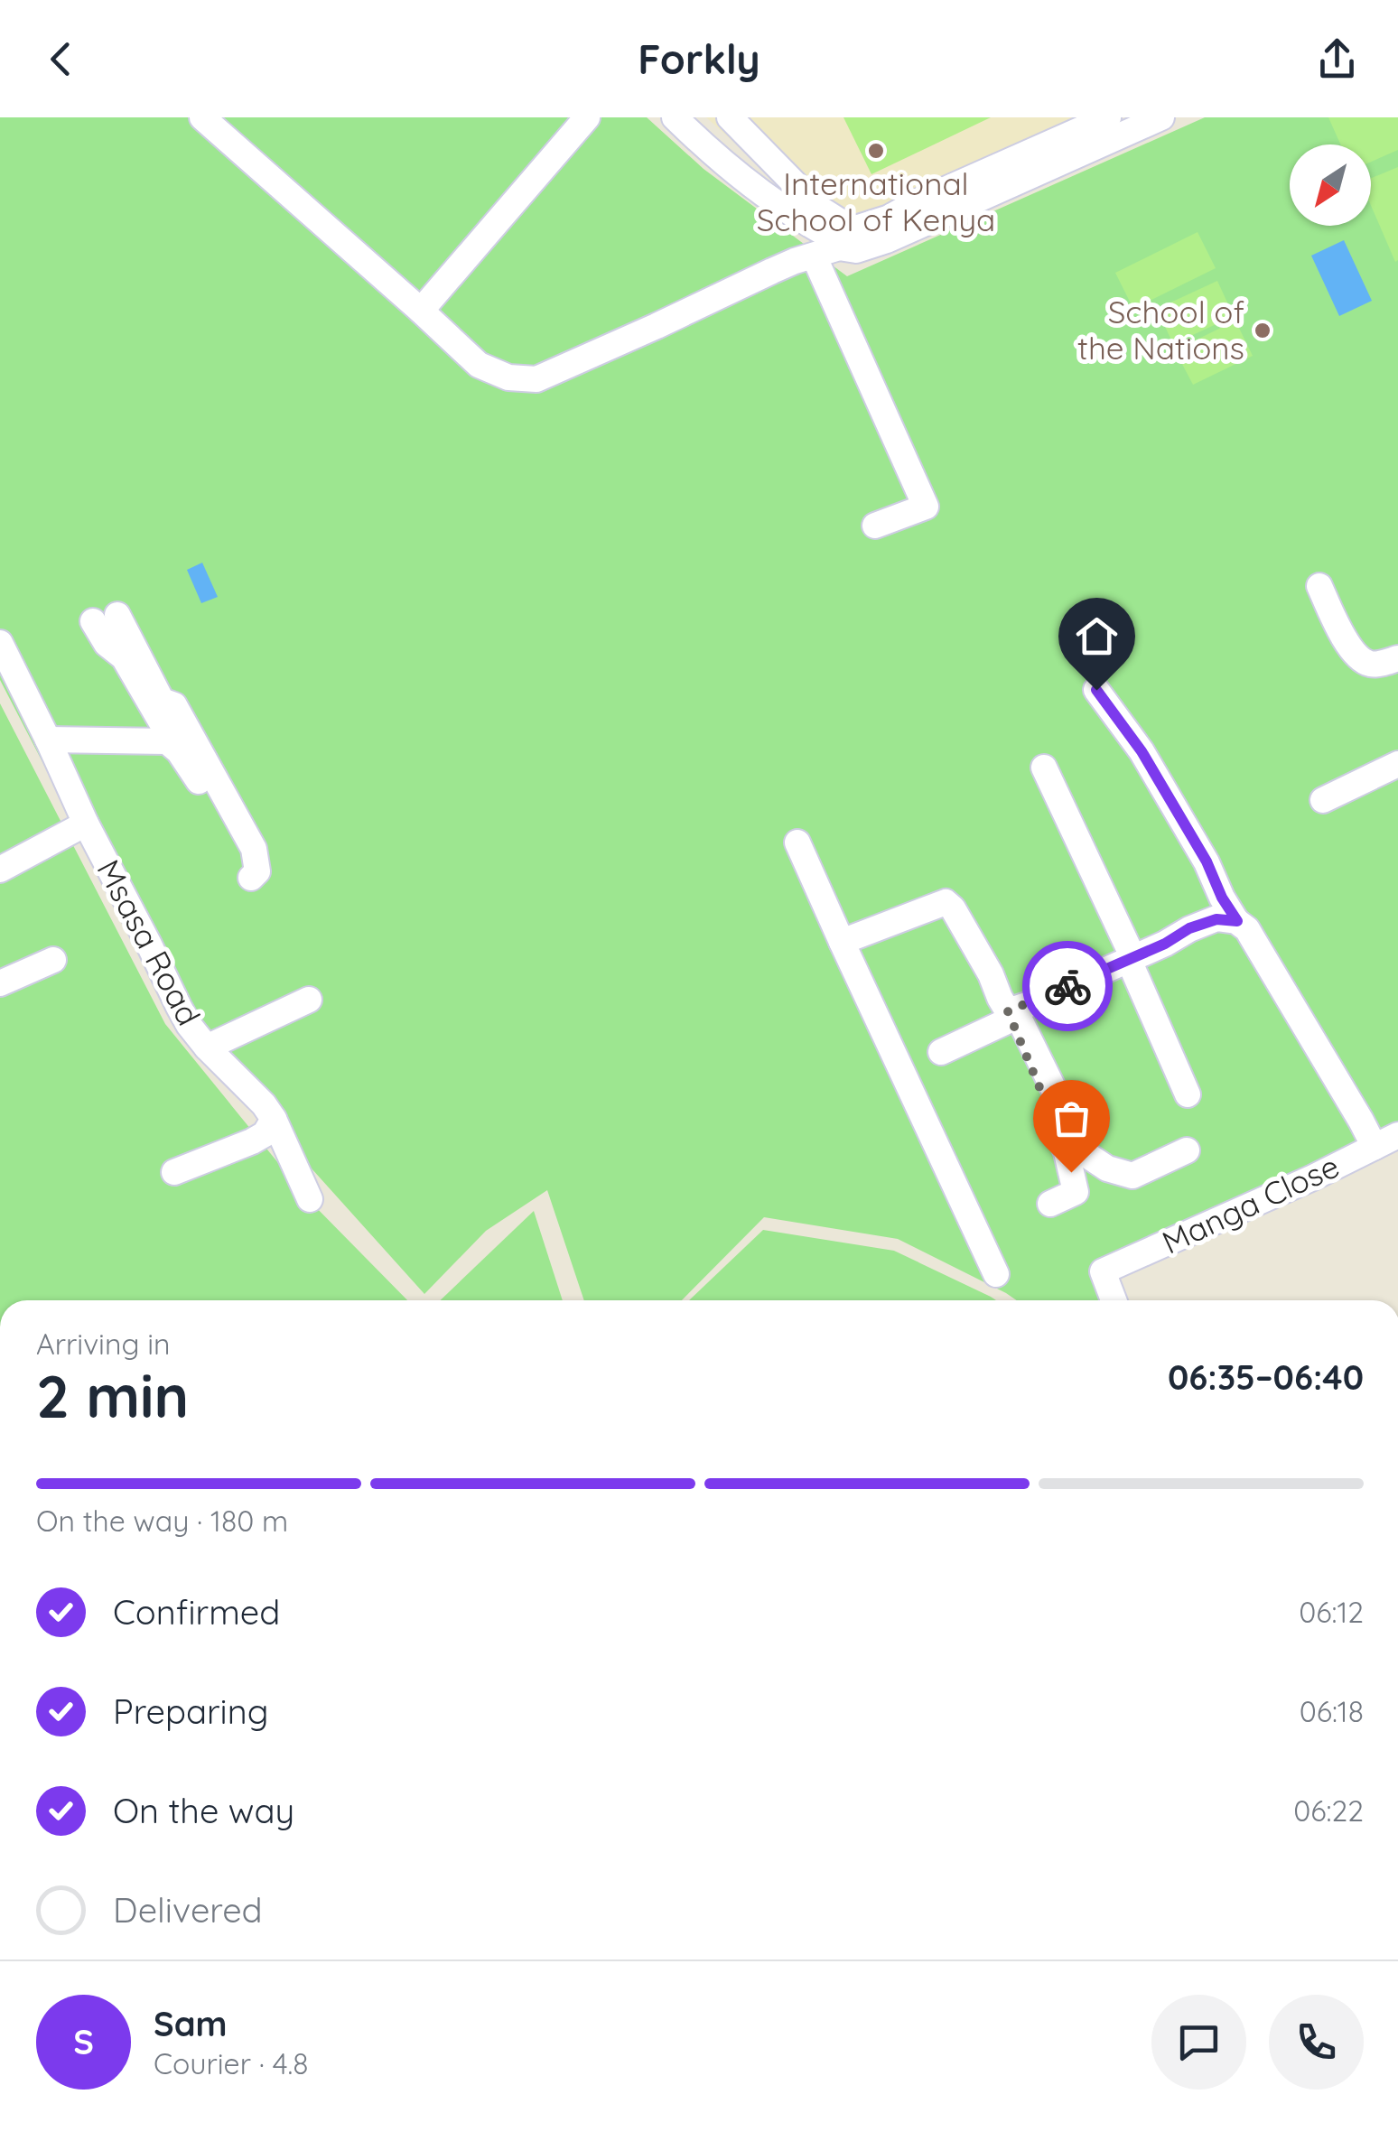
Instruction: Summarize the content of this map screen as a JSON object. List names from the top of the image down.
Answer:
{
  "streets": {
    "street": ["Msasa Road", "Manga Close"]
  },
  "places": ["International School of Kenya", "School of the Nations"],
  "north": "bottom left",
  "page": {
    "header": "Forkly",
    "heading": ["2 min", "Arriving in", "06:35–06:40"],
    "panel": ["Sam", "Courier · 4.8"],
    "bar": "On the way · 180 m",
    "list": [
      ["Confirmed", "06:12"],
      ["Preparing", "06:18"],
      ["On the way", "06:22"],
      "Delivered"
    ],
    "round": "S"
  }
}
